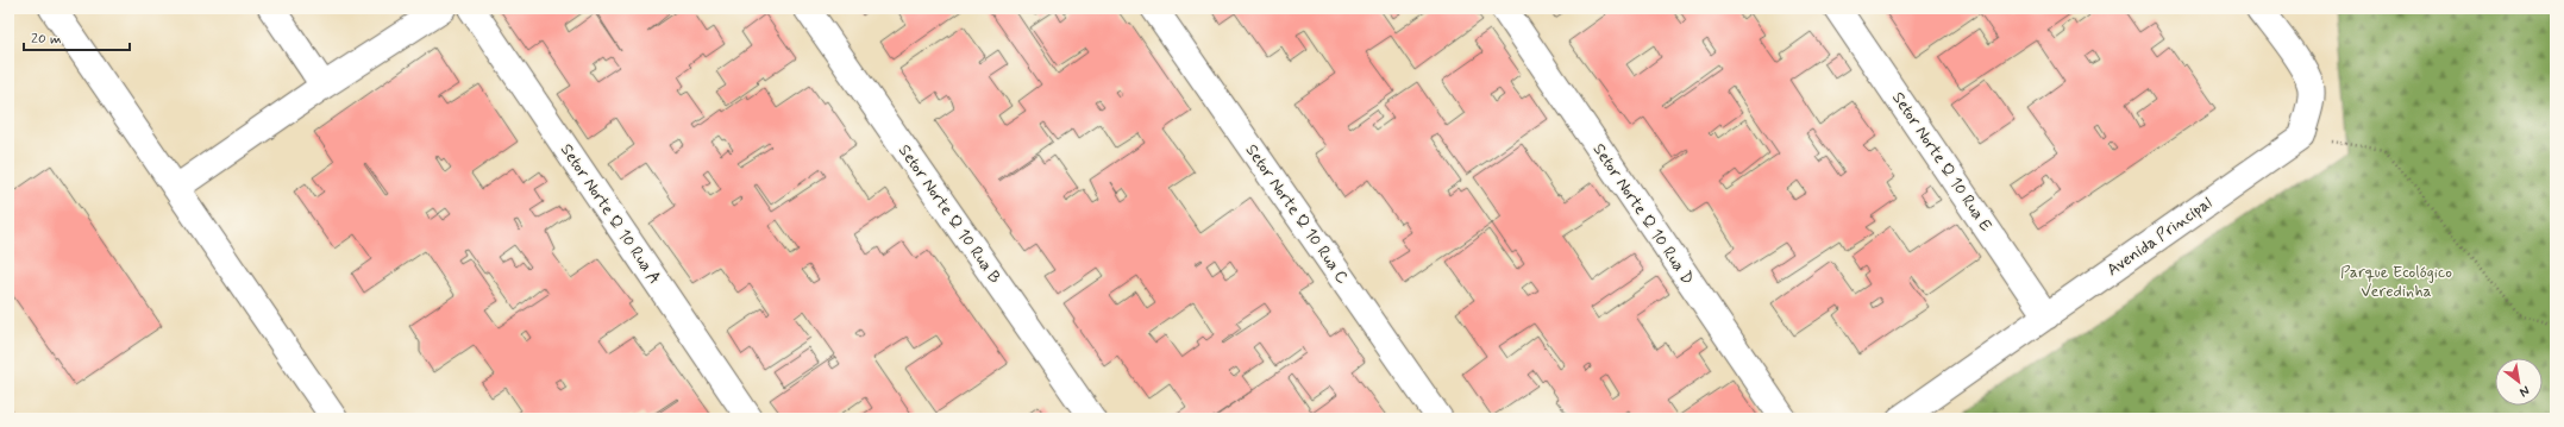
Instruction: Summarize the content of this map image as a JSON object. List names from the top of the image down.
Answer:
{
  "streets": {
    "street": [
      "Setor Norte Q 10 Rua E",
      "Setor Norte Q 10 Rua A",
      "Setor Norte Q 10 Rua B",
      "Setor Norte Q 10 Rua C",
      "Setor Norte Q 10 Rua D",
      "Avenida Principal"
    ]
  },
  "crossings": [
    ["Setor Norte Q 10 Rua E", "Avenida Principal"]
  ],
  "parks": ["Parque Ecológico Veredinha"],
  "scale_bar": "20 m",
  "north": "bottom right"
}
